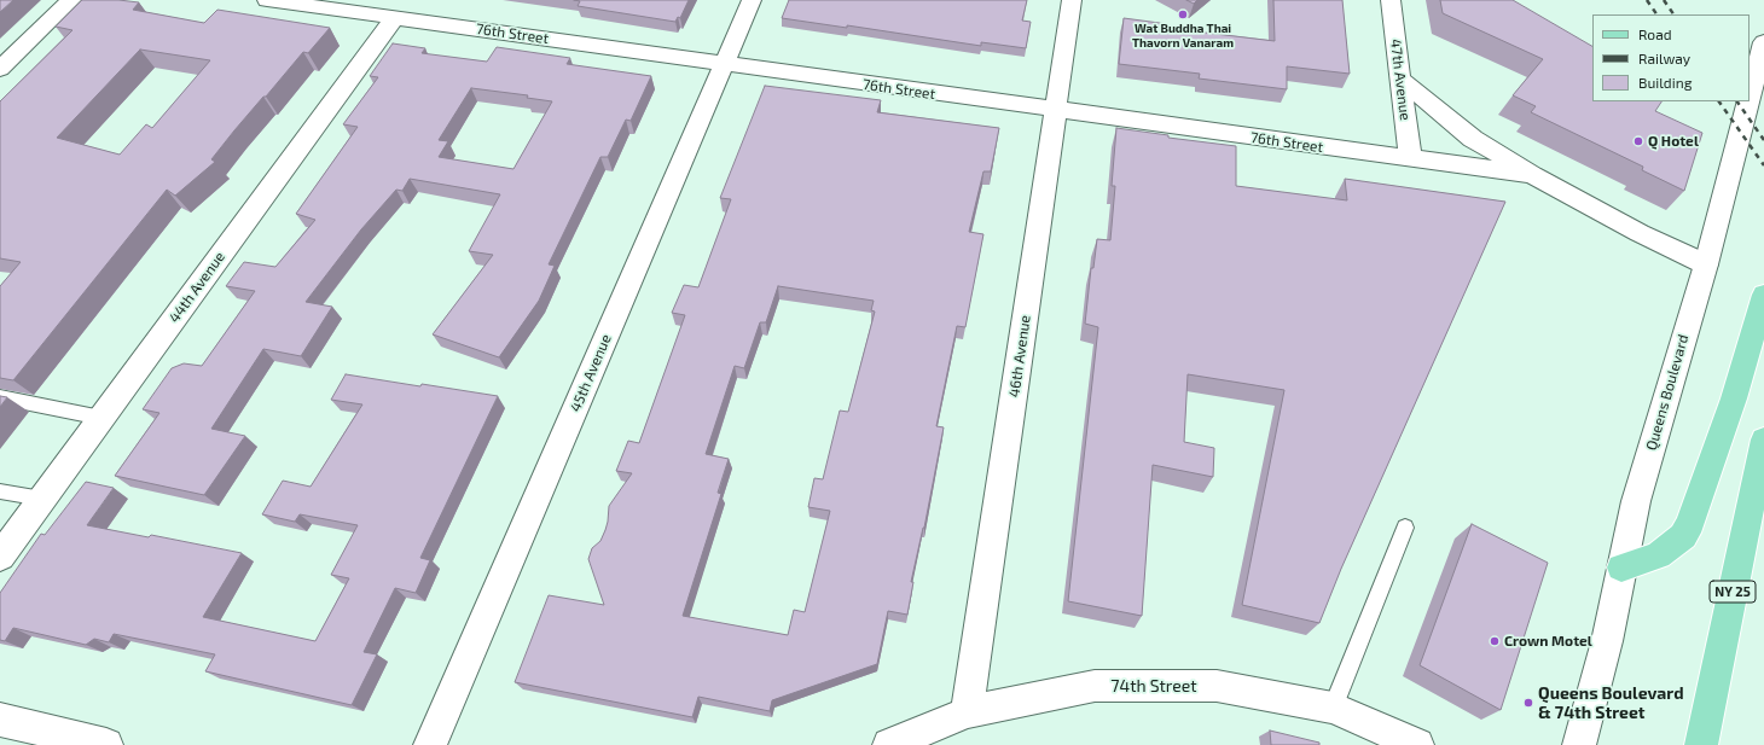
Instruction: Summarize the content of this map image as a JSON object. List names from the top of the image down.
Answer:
{
  "streets": {
    "main road": ["NY 25"],
    "street": [
      "76th Street",
      "47th Avenue",
      "44th Avenue",
      "46th Avenue",
      "45th Avenue",
      "Queens Boulevard",
      "74th Street"
    ]
  },
  "crossings": [
    ["76th Street", "47th Avenue"],
    ["76th Street", "44th Avenue"],
    ["76th Street", "46th Avenue"],
    ["76th Street", "45th Avenue"],
    ["76th Street", "Queens Boulevard"],
    ["46th Avenue", "74th Street"]
  ],
  "places": [
    "Wat Buddha Thai Thavorn Vanaram",
    "Q Hotel",
    "Crown Motel",
    "Queens Boulevard & 74th Street"
  ],
  "legend": ["Road", "Railway", "Building"]
}
